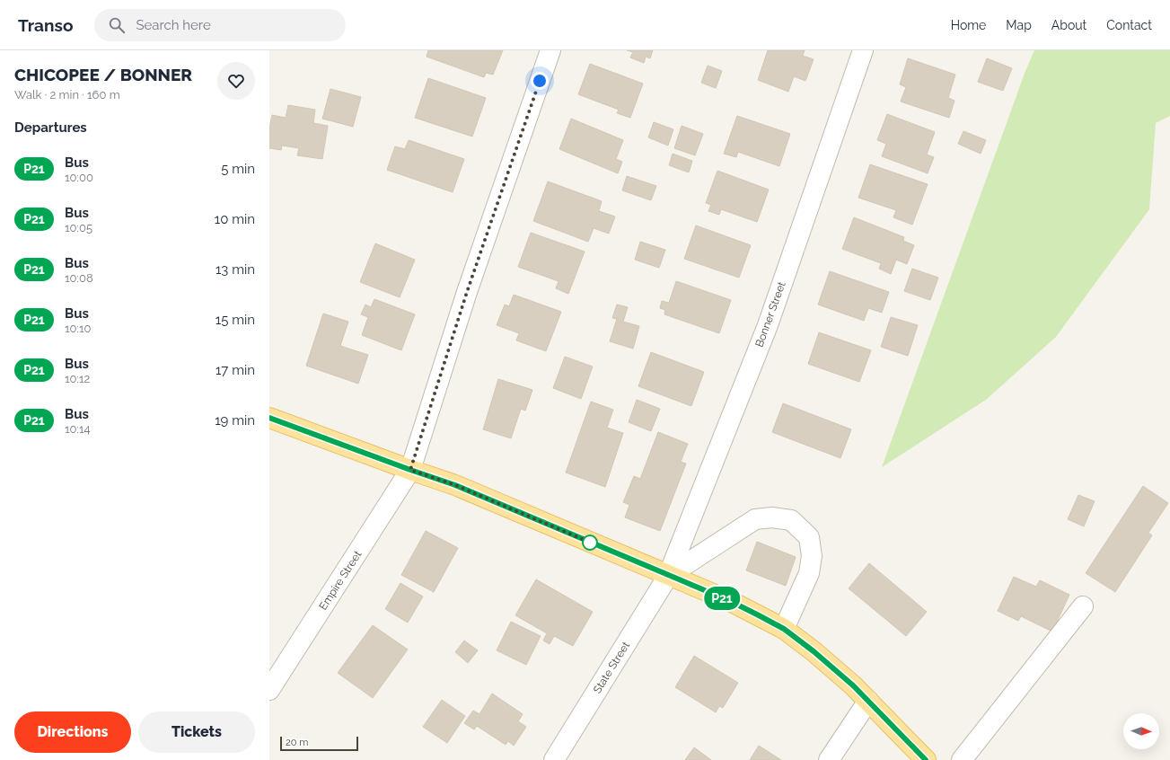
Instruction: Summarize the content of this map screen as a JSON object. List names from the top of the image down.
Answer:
{
  "streets": {
    "street": ["Bonner Street", "Empire Street", "State Street"]
  },
  "crossings": [
    ["Bonner Street", "State Street"]
  ],
  "lines": ["bus line P21"],
  "scale_bar": "20 m",
  "north": "right",
  "page": {
    "header": "Transo",
    "search": "Search here",
    "nav": [
      "Home",
      "Map",
      "About",
      "Contact"
    ],
    "heading": [
      ["CHICOPEE / BONNER", "Walk · 2 min · 160 m"],
      "Departures"
    ],
    "on_map": "P21",
    "list": [
      {
        "mark": "P21",
        "name": "Bus",
        "note": "10:00",
        "value": "5 min"
      },
      {
        "mark": "P21",
        "name": "Bus",
        "note": "10:05",
        "value": "10 min"
      },
      {
        "mark": "P21",
        "name": "Bus",
        "note": "10:08",
        "value": "13 min"
      },
      {
        "mark": "P21",
        "name": "Bus",
        "note": "10:10",
        "value": "15 min"
      },
      {
        "mark": "P21",
        "name": "Bus",
        "note": "10:12",
        "value": "17 min"
      },
      {
        "mark": "P21",
        "name": "Bus",
        "note": "10:14",
        "value": "19 min"
      }
    ],
    "buttons": ["Directions", "Tickets"],
    "scale": "20 m"
  }
}
